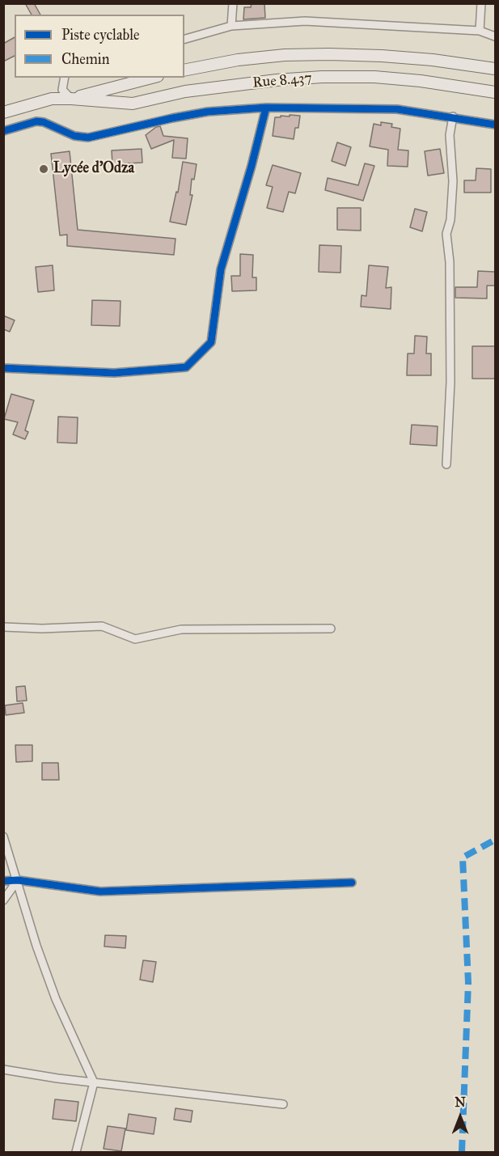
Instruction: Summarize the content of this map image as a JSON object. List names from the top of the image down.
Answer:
{
  "streets": {
    "main road": ["Rue 8.437"]
  },
  "places": ["Lycée d'Odza"],
  "legend": ["Piste cyclable", "Chemin"],
  "north": "top"
}
